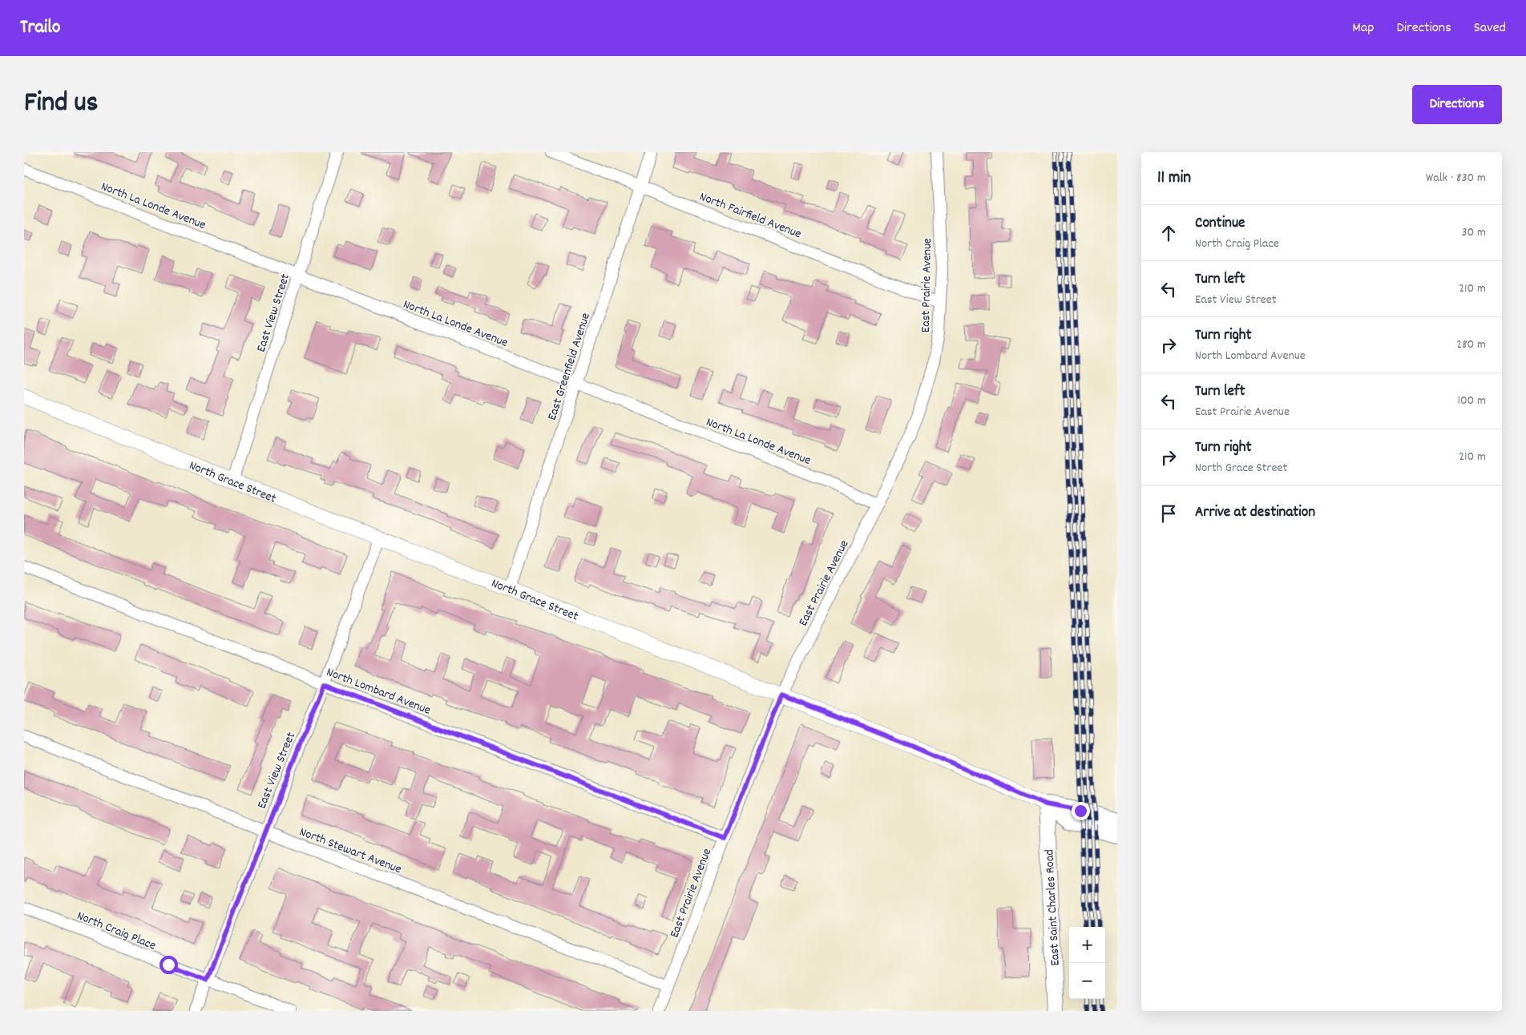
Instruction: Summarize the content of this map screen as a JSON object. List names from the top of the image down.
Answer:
{
  "streets": {
    "main road": ["North Grace Street", "East Saint Charles Road"],
    "street": [
      "North La Londe Avenue",
      "North Fairfield Avenue",
      "East Prairie Avenue",
      "East View Street",
      "East Greenfield Avenue",
      "North Lombard Avenue",
      "North Stewart Avenue",
      "North Craig Place"
    ]
  },
  "crossings": [
    ["North La Londe Avenue", "East Prairie Avenue"],
    ["North La Londe Avenue", "East View Street"],
    ["North La Londe Avenue", "East Greenfield Avenue"],
    ["North Fairfield Avenue", "East Prairie Avenue"],
    ["North Fairfield Avenue", "East Greenfield Avenue"],
    ["East Prairie Avenue", "North Grace Street"],
    ["East Prairie Avenue", "North Lombard Avenue"],
    ["East Prairie Avenue", "North Stewart Avenue"],
    ["East View Street", "North Grace Street"],
    ["East View Street", "North Lombard Avenue"],
    ["East View Street", "North Stewart Avenue"],
    ["East View Street", "North Craig Place"],
    ["East Greenfield Avenue", "North Grace Street"],
    ["North Grace Street", "East Saint Charles Road"]
  ],
  "page": {
    "header": "Trailo",
    "nav": ["Map", "Directions", "Saved"],
    "title": "Find us",
    "buttons": "Directions",
    "heading": ["11 min", "Walk · 830 m"],
    "list": [
      ["Continue", "North Craig Place", "30 m"],
      ["Turn left", "East View Street", "210 m"],
      ["Turn right", "North Lombard Avenue", "280 m"],
      ["Turn left", "East Prairie Avenue", "100 m"],
      ["Turn right", "North Grace Street", "210 m"],
      "Arrive at destination"
    ],
    "map_buttons": ["+", "−"]
  }
}
